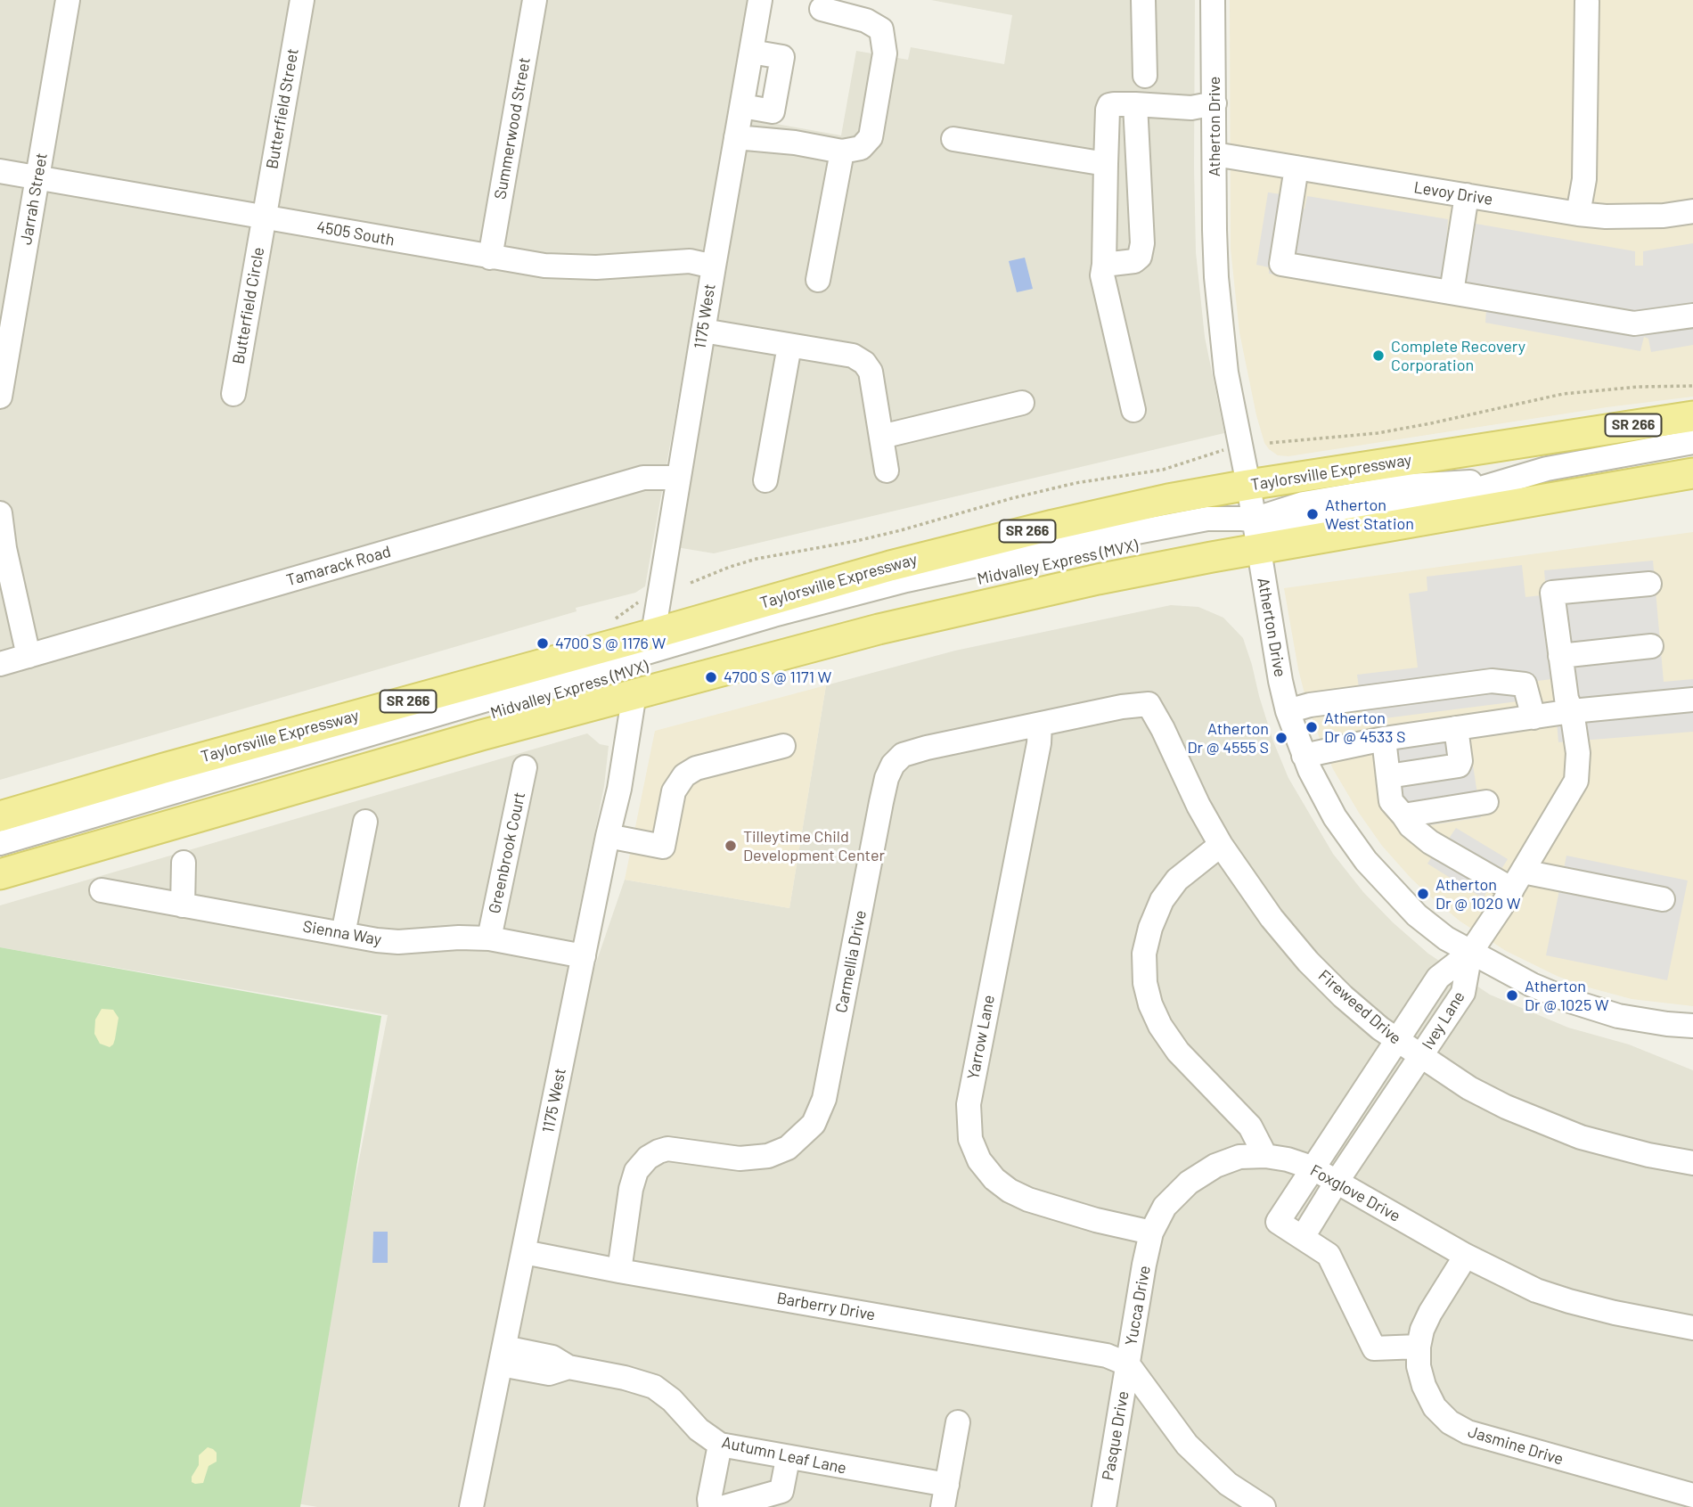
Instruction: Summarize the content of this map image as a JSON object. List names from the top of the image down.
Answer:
{
  "streets": {
    "main road": ["SR 266", "Taylorsville Expressway"],
    "street": [
      "Butterfield Street",
      "Atherton Drive",
      "Summerwood Street",
      "Levoy Drive",
      "Jarrah Street",
      "4505 South",
      "Butterfield Circle",
      "1175 West",
      "Midvalley Express (MVX)",
      "Tamarack Road",
      "Greenbrook Court",
      "Sienna Way",
      "Carmellia Drive",
      "Fireweed Drive",
      "Ivey Lane",
      "Yarrow Lane",
      "Foxglove Drive",
      "Yucca Drive",
      "Barberry Drive",
      "Pasque Drive",
      "Jasmine Drive",
      "Autumn Leaf Lane"
    ]
  },
  "crossings": [
    ["Butterfield Street", "4505 South"],
    ["Butterfield Street", "Butterfield Circle"],
    ["Atherton Drive", "Levoy Drive"],
    ["Atherton Drive", "Taylorsville Expressway"],
    ["Atherton Drive", "Midvalley Express (MVX)"],
    ["Atherton Drive", "Ivey Lane"],
    ["Summerwood Street", "4505 South"],
    ["Jarrah Street", "4505 South"],
    ["4505 South", "Butterfield Circle"],
    ["4505 South", "1175 West"],
    ["1175 West", "Taylorsville Expressway"],
    ["1175 West", "Tamarack Road"],
    ["1175 West", "Sienna Way"],
    ["1175 West", "Barberry Drive"],
    ["1175 West", "Autumn Leaf Lane"],
    ["Greenbrook Court", "Sienna Way"],
    ["Carmellia Drive", "Fireweed Drive"],
    ["Carmellia Drive", "Yarrow Lane"],
    ["Carmellia Drive", "Barberry Drive"],
    ["Fireweed Drive", "Ivey Lane"],
    ["Ivey Lane", "Foxglove Drive"],
    ["Yarrow Lane", "Yucca Drive"],
    ["Foxglove Drive", "Yucca Drive"],
    ["Foxglove Drive", "Jasmine Drive"],
    ["Yucca Drive", "Barberry Drive"],
    ["Yucca Drive", "Pasque Drive"],
    ["Barberry Drive", "Pasque Drive"]
  ],
  "places": [
    "Complete Recovery Corporation",
    "Atherton West Station",
    "4700 S @ 1176 W",
    "4700 S @ 1171 W",
    "Atherton Dr @ 4533 S",
    "Atherton Dr @ 4555 S",
    "Tilleytime Child Development Center",
    "Atherton Dr @ 1020 W",
    "Atherton Dr @ 1025 W"
  ]
}
